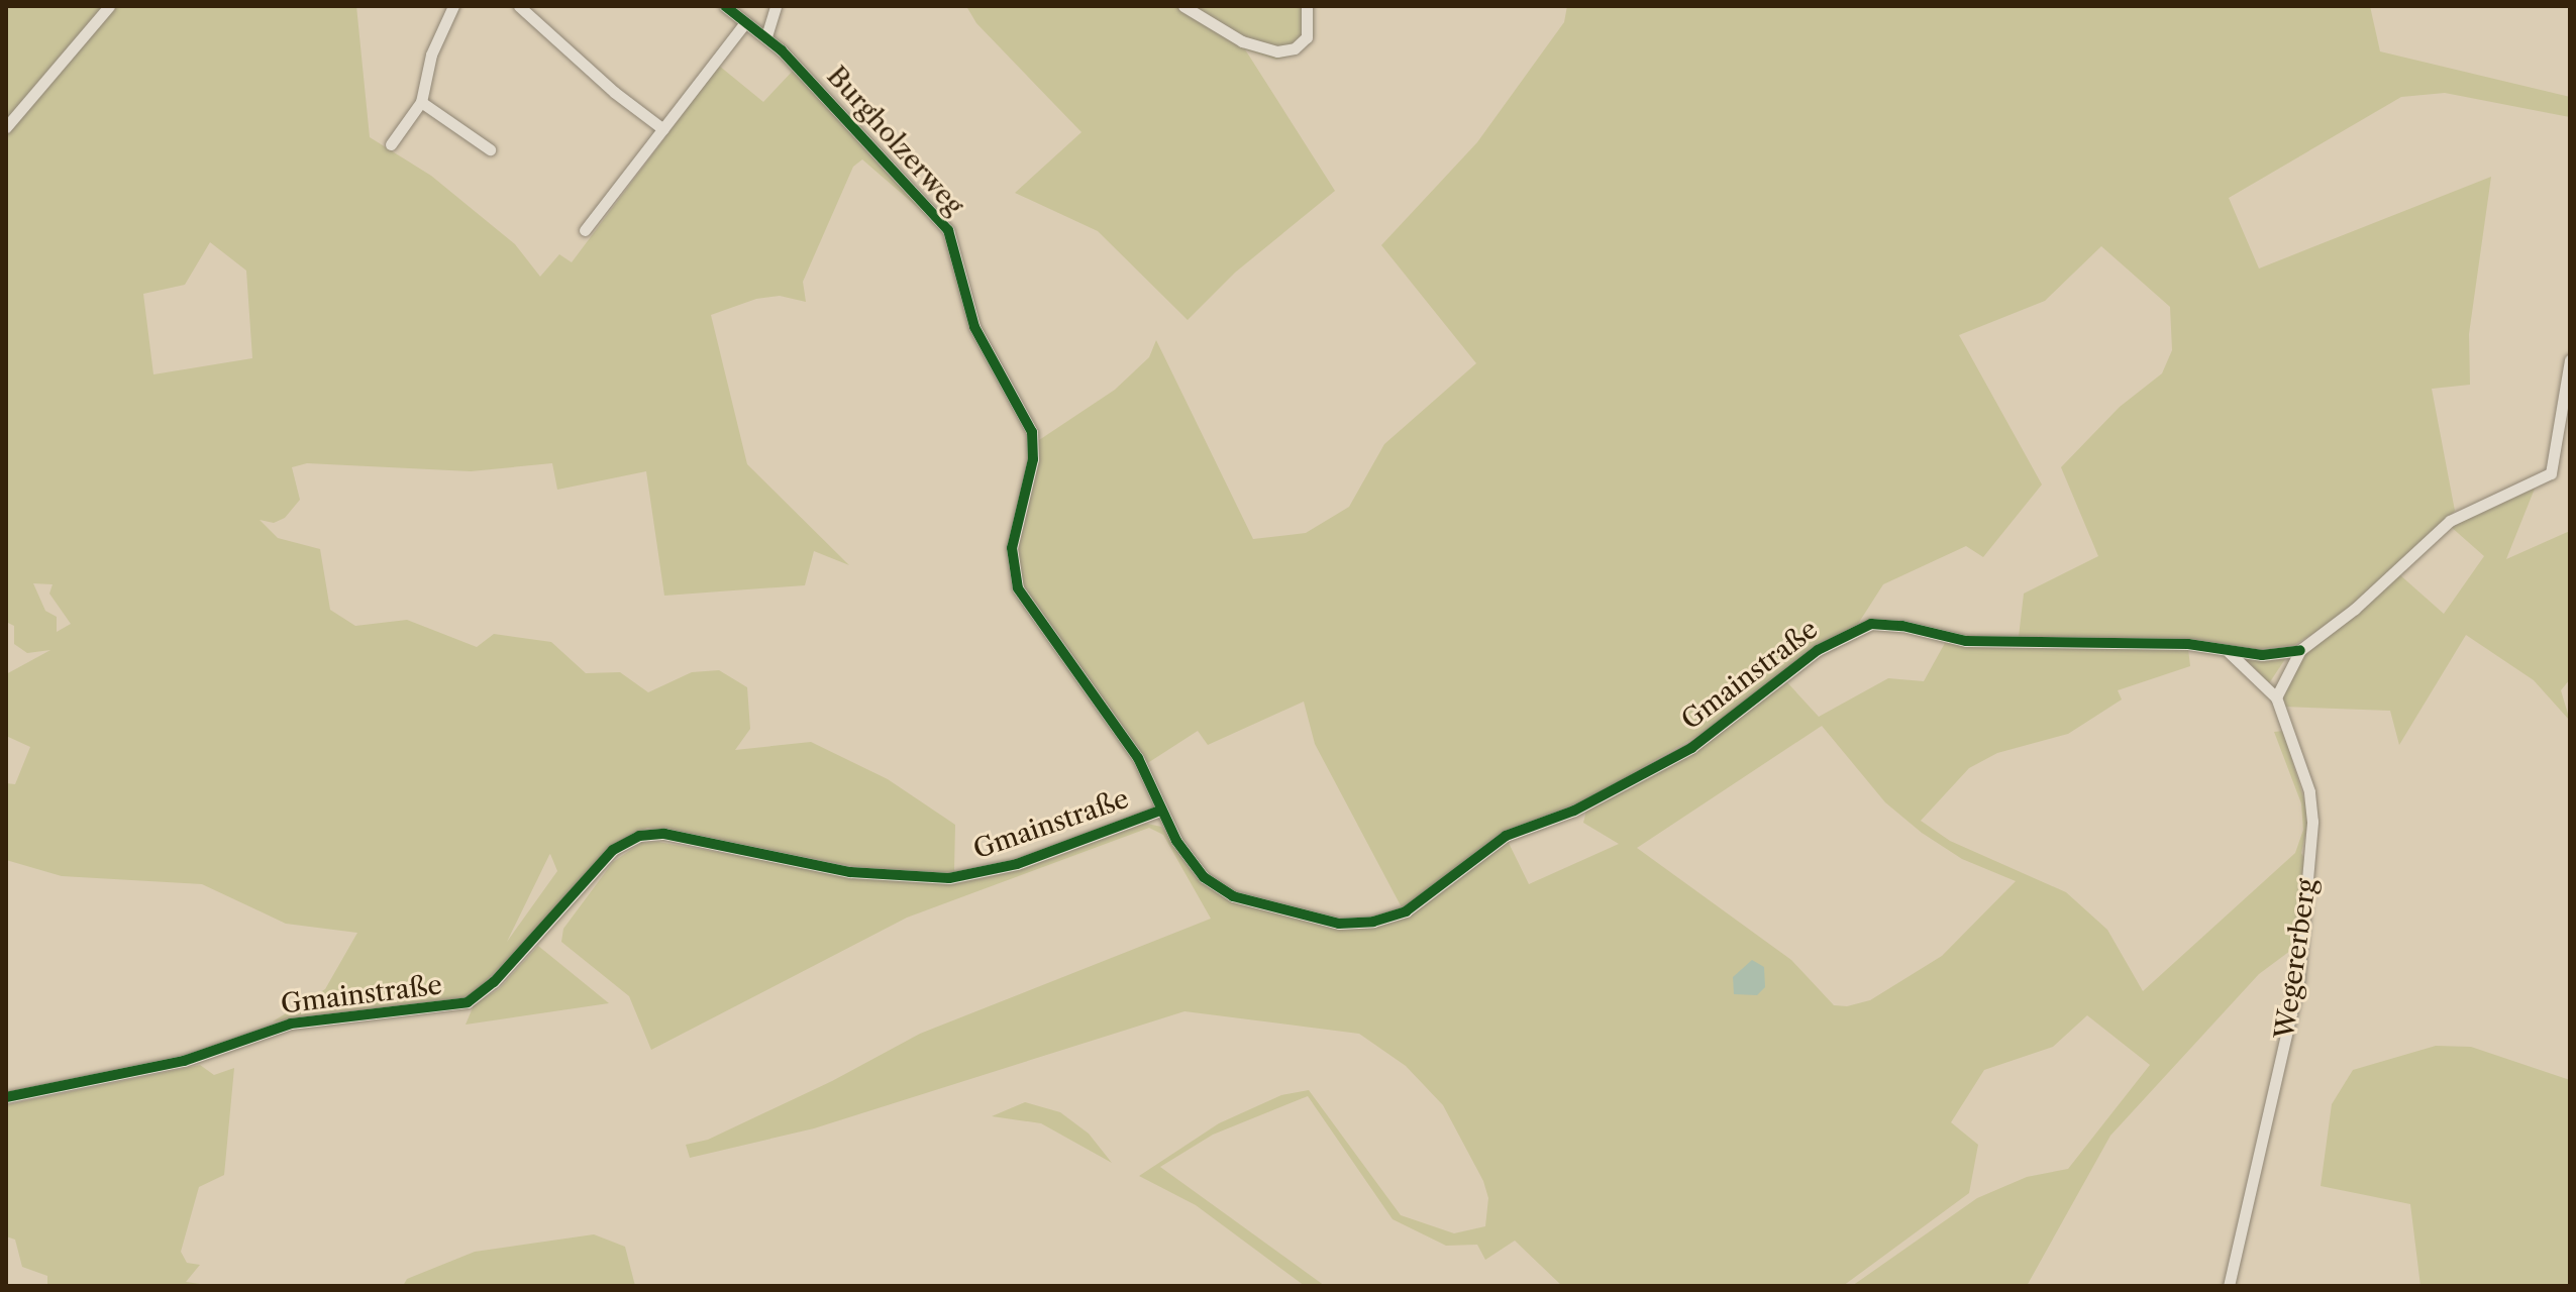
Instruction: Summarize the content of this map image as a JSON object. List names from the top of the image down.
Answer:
{
  "streets": {
    "street": ["Burgholzerweg", "Gmainstraße", "Wegererberg"]
  },
  "crossings": [
    ["Burgholzerweg", "Gmainstraße"],
    ["Gmainstraße", "Wegererberg"]
  ]
}
